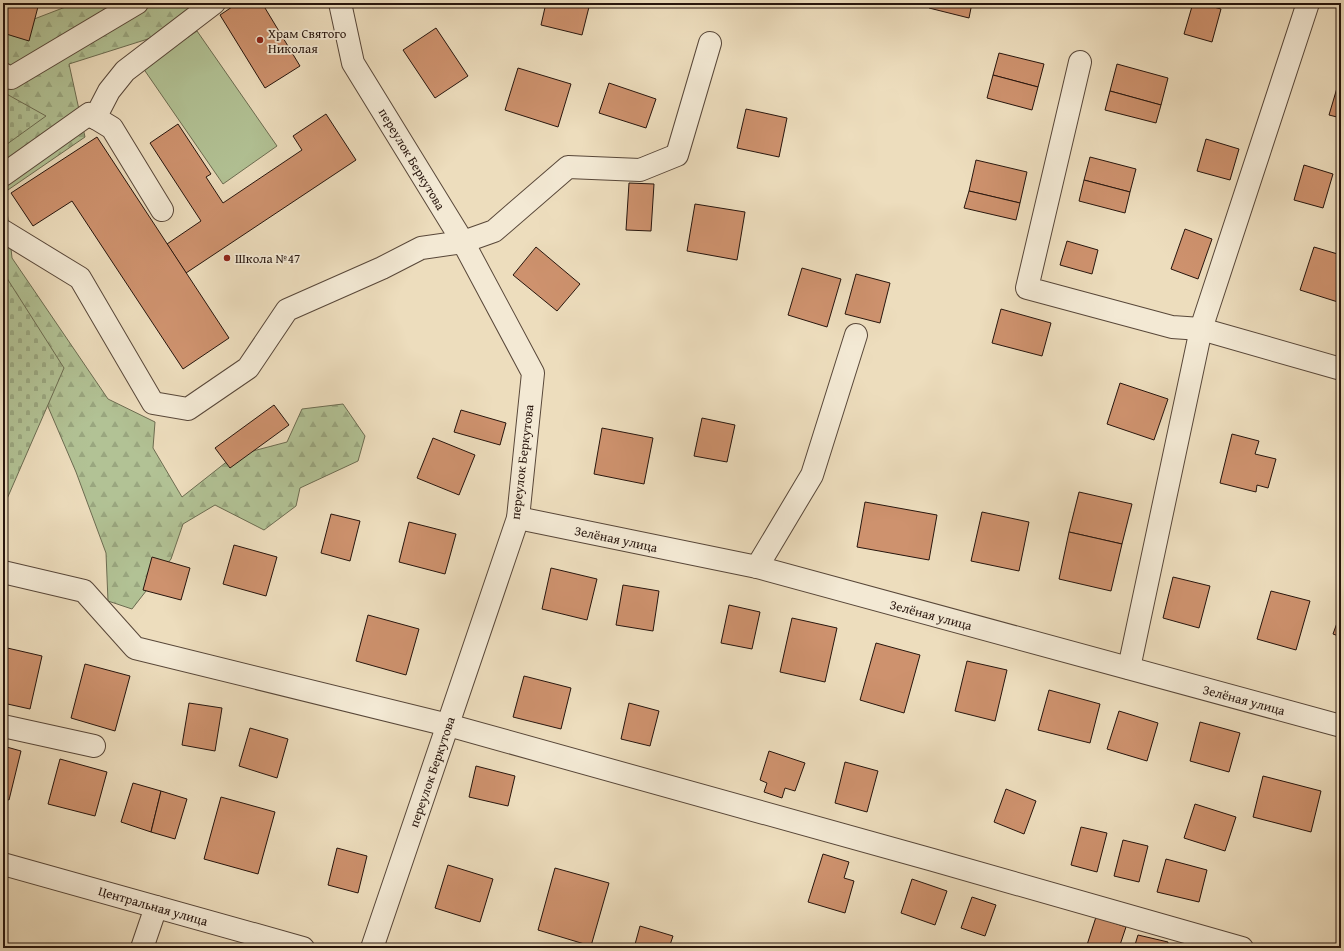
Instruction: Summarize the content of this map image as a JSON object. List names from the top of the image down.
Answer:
{
  "streets": {
    "street": ["переулок Беркутова", "Зелёная улица", "Центральная улица"]
  },
  "crossings": [
    ["переулок Беркутова", "Зелёная улица"]
  ],
  "places": ["Храм Святого Николая", "Школа №47"]
}
